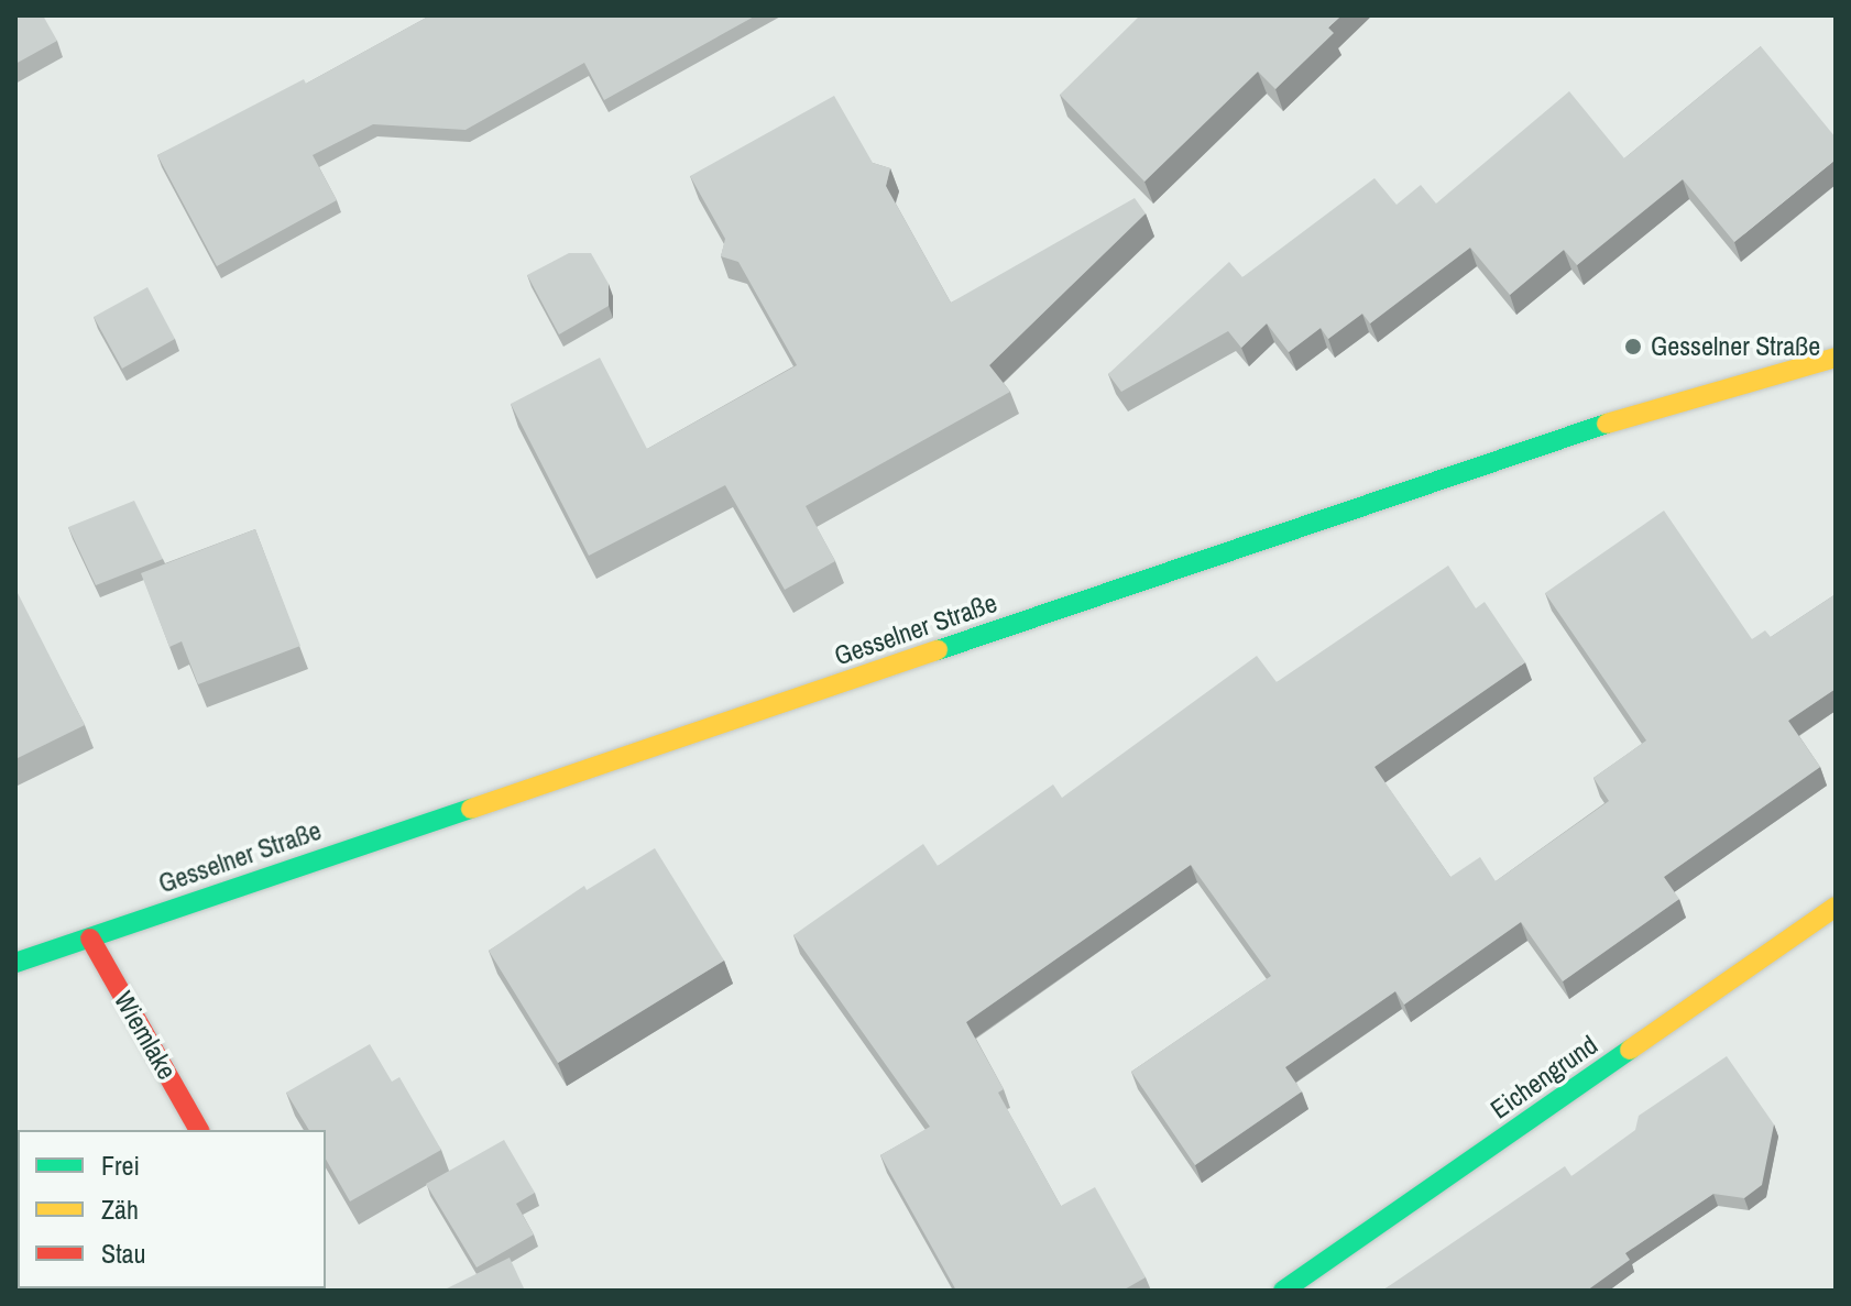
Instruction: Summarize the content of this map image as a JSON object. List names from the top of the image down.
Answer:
{
  "streets": {
    "street": ["Gesselner Straße", "Wiemlake", "Eichengrund"]
  },
  "crossings": [
    ["Gesselner Straße", "Wiemlake"]
  ],
  "places": ["Gesselner Straße"],
  "legend": ["Frei", "Zäh", "Stau"]
}
